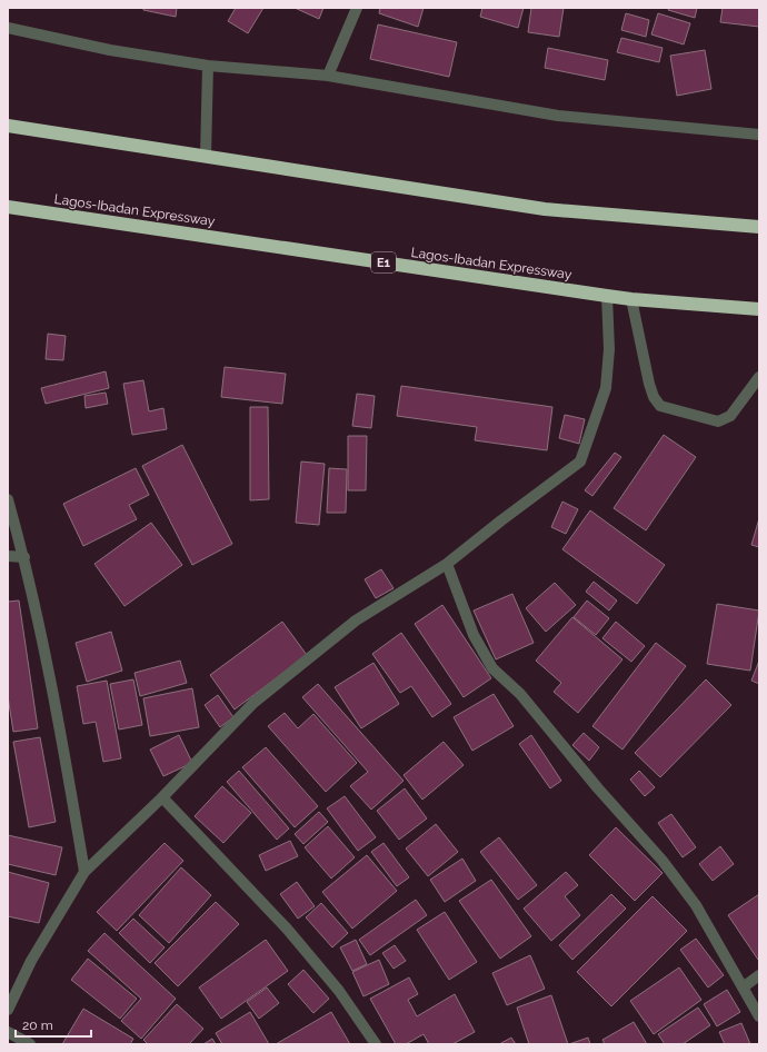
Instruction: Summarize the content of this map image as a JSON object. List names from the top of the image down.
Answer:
{
  "streets": {
    "highway": ["Lagos-Ibadan Expressway", "E1"]
  },
  "scale_bar": "20 m"
}
